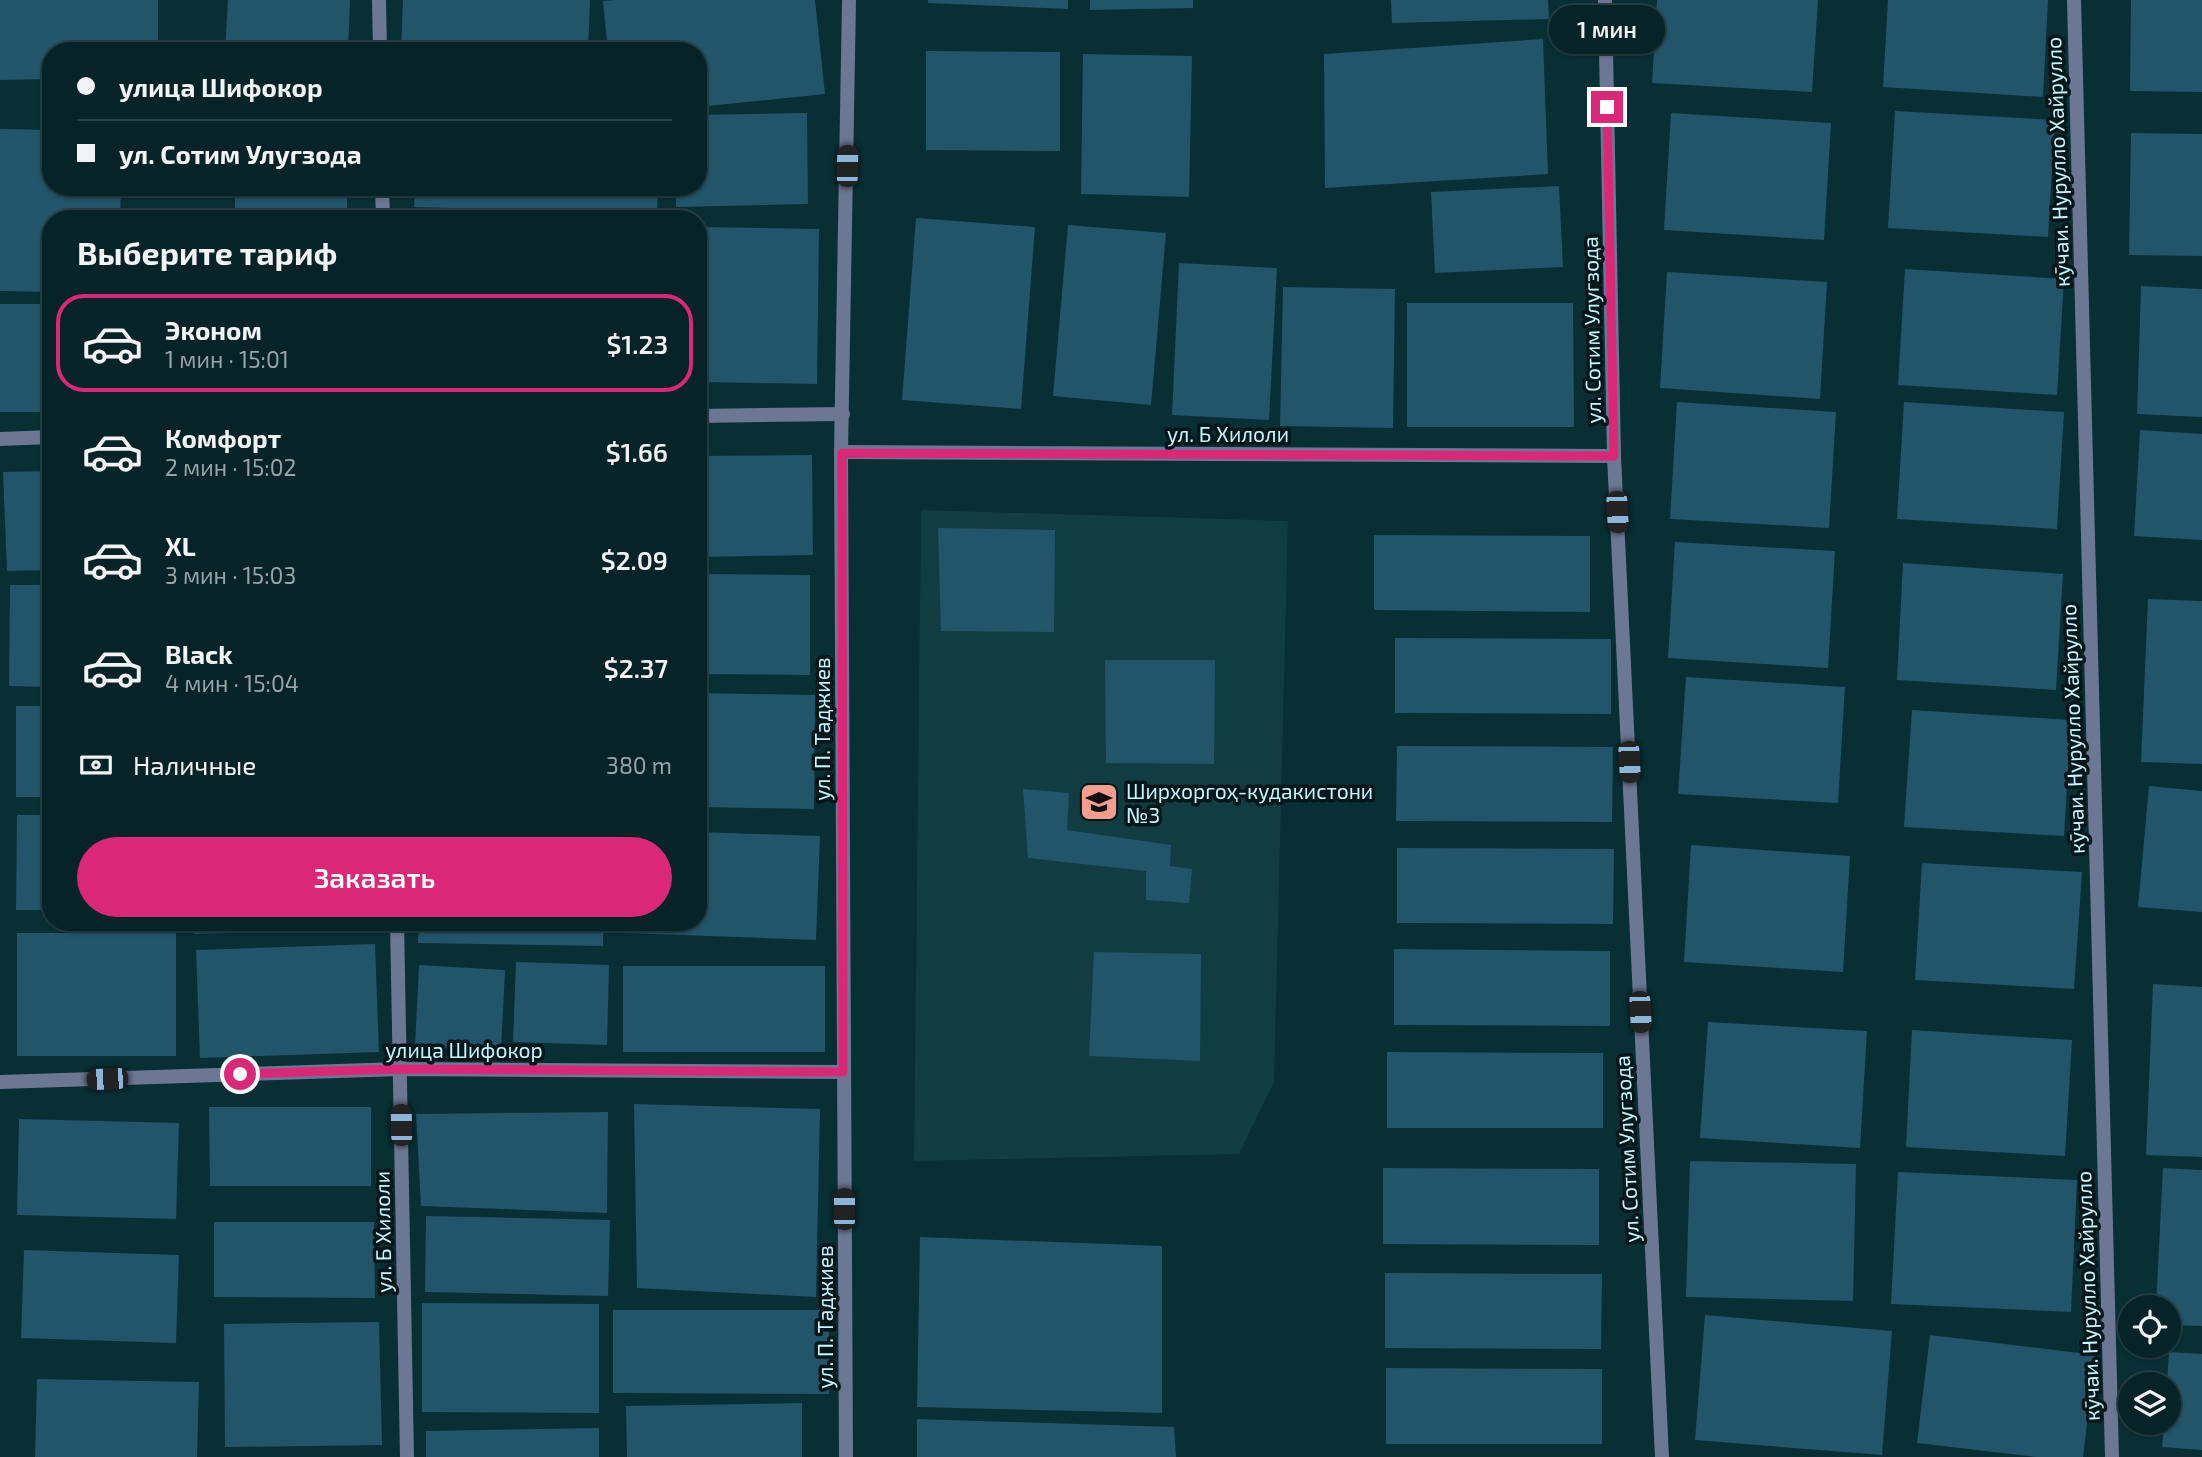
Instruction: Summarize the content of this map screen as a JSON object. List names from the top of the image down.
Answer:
{
  "streets": {
    "street": [
      "кӯчаи. Нурулло Хайрулло",
      "ул. Сотим Улугзода",
      "ул. Б Хилоли",
      "ул. П. Таджиев",
      "улица Шифокор"
    ]
  },
  "crossings": [
    ["ул. Сотим Улугзода", "ул. Б Хилоли"],
    ["ул. Б Хилоли", "ул. П. Таджиев"],
    ["ул. Б Хилоли", "улица Шифокор"],
    ["ул. П. Таджиев", "улица Шифокор"]
  ],
  "places": {
    "school or university": ["Ширхоргоҳ-кудакистони №3"]
  },
  "page": {
    "bubble": "1 мин",
    "banner": ["улица Шифокор", "ул. Сотим Улугзода"],
    "heading": "Выберите тариф",
    "list": [
      {
        "name": "Эконом",
        "note": "1 мин · 15:01",
        "value": "$1.23"
      },
      {
        "name": "Комфорт",
        "note": "2 мин · 15:02",
        "value": "$1.66"
      },
      {
        "name": "XL",
        "note": "3 мин · 15:03",
        "value": "$2.09"
      },
      {
        "name": "Black",
        "note": "4 мин · 15:04",
        "value": "$2.37"
      }
    ],
    "pay": ["Наличные", "380 m"],
    "buttons": "Заказать"
  }
}
